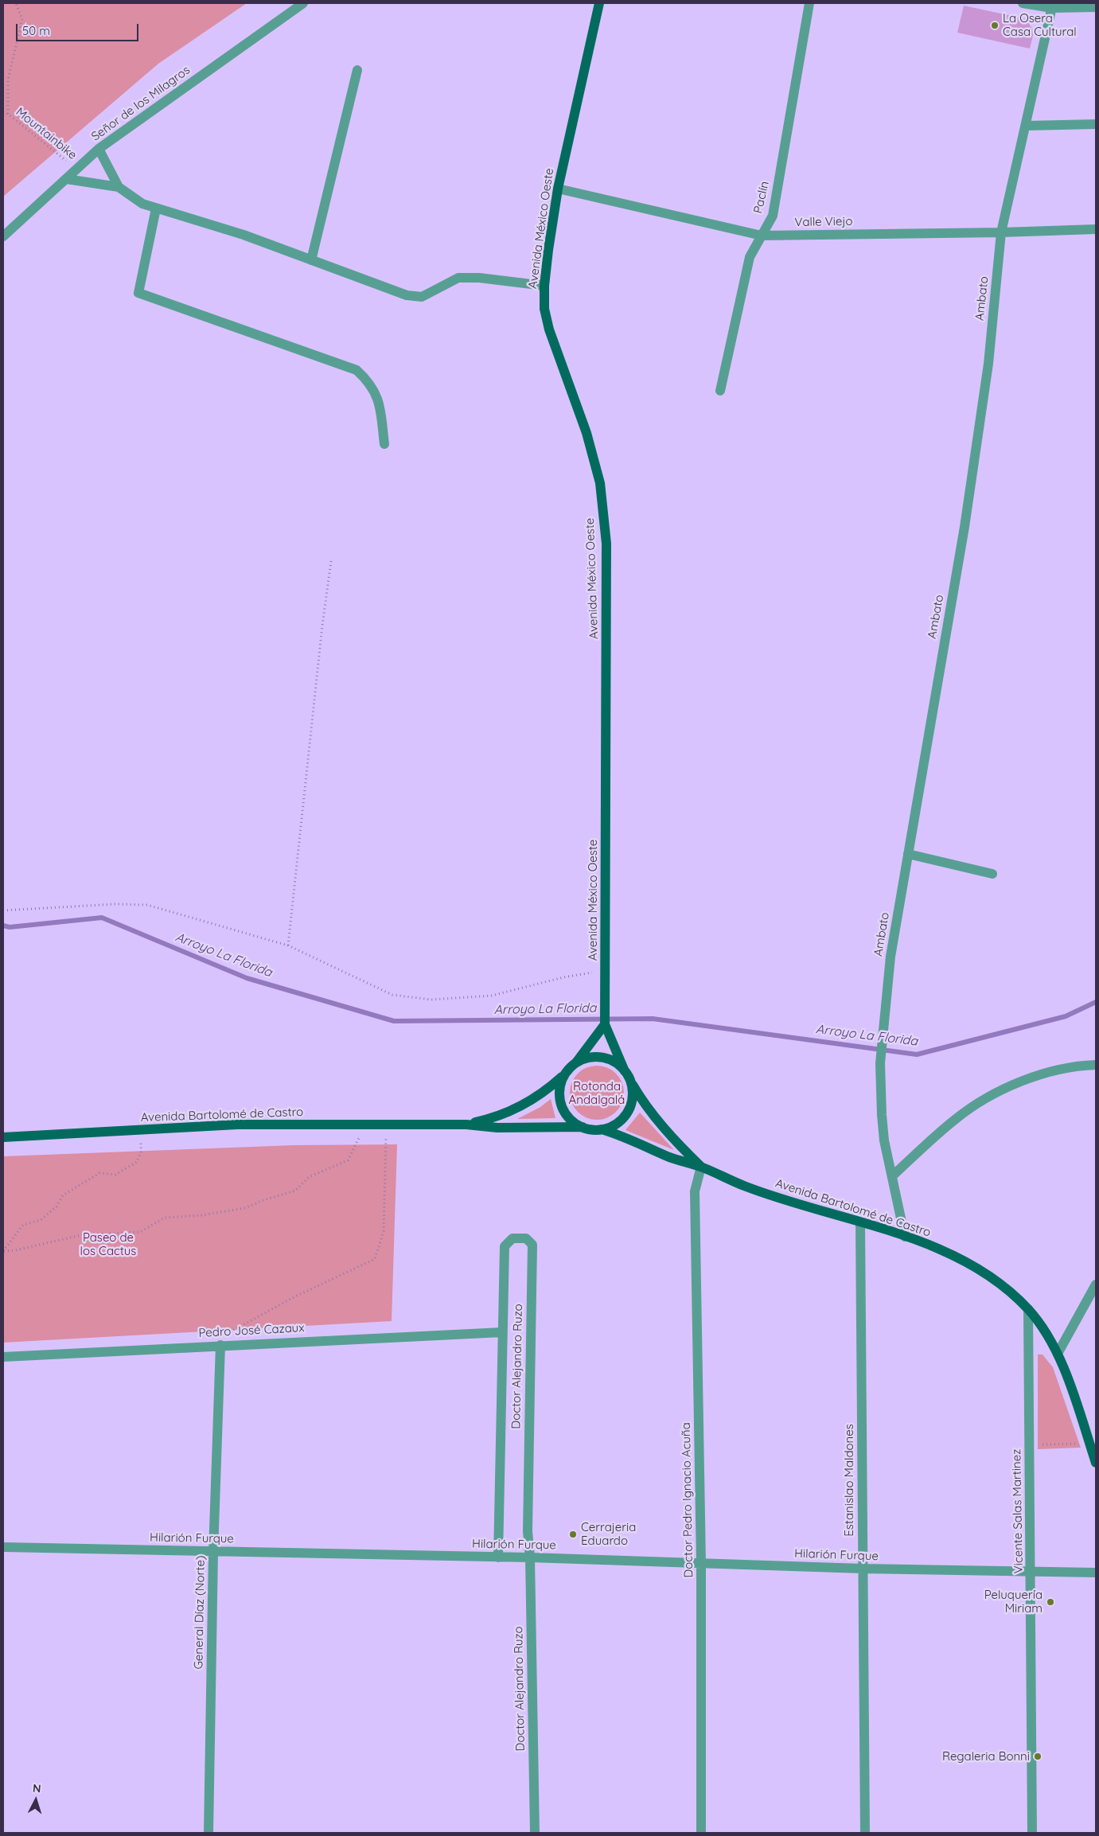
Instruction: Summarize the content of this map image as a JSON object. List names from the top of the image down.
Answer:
{
  "streets": {
    "main road": ["Avenida México Oeste", "Avenida Bartolomé de Castro"],
    "street": [
      "Señor de los Milagros",
      "Paclín",
      "Valle Viejo",
      "Ambato",
      "Pedro José Cazaux",
      "Doctor Alejandro Ruzo",
      "Estanislao Maldones",
      "Doctor Pedro Ignacio Acuña",
      "Vicente Salas Martinez",
      "Hilarión Furque",
      "General Díaz (Norte)"
    ],
    "path": ["Mountainbike"]
  },
  "crossings": [
    ["Señor de los Milagros", "Mountainbike"],
    ["Paclín", "Valle Viejo"],
    ["Valle Viejo", "Avenida México Oeste"],
    ["Valle Viejo", "Ambato"],
    ["Avenida México Oeste", "Avenida Bartolomé de Castro"],
    ["Ambato", "Avenida Bartolomé de Castro"],
    ["Avenida Bartolomé de Castro", "Estanislao Maldones"],
    ["Avenida Bartolomé de Castro", "Doctor Pedro Ignacio Acuña"],
    ["Avenida Bartolomé de Castro", "Vicente Salas Martinez"],
    ["Pedro José Cazaux", "Doctor Alejandro Ruzo"],
    ["Pedro José Cazaux", "General Díaz (Norte)"],
    ["Doctor Alejandro Ruzo", "Hilarión Furque"],
    ["Estanislao Maldones", "Hilarión Furque"],
    ["Doctor Pedro Ignacio Acuña", "Hilarión Furque"],
    ["Vicente Salas Martinez", "Hilarión Furque"],
    ["Hilarión Furque", "General Díaz (Norte)"]
  ],
  "water": ["Arroyo La Florida"],
  "parks": ["Rotonda Andalgalá", "Paseo de los Cactus"],
  "places": [
    "La Osera Casa Cultural",
    "Cerrajeria Eduardo",
    "Peluquería Miriam",
    "Regaleria Bonni"
  ],
  "scale_bar": "50 m",
  "north": "top"
}
